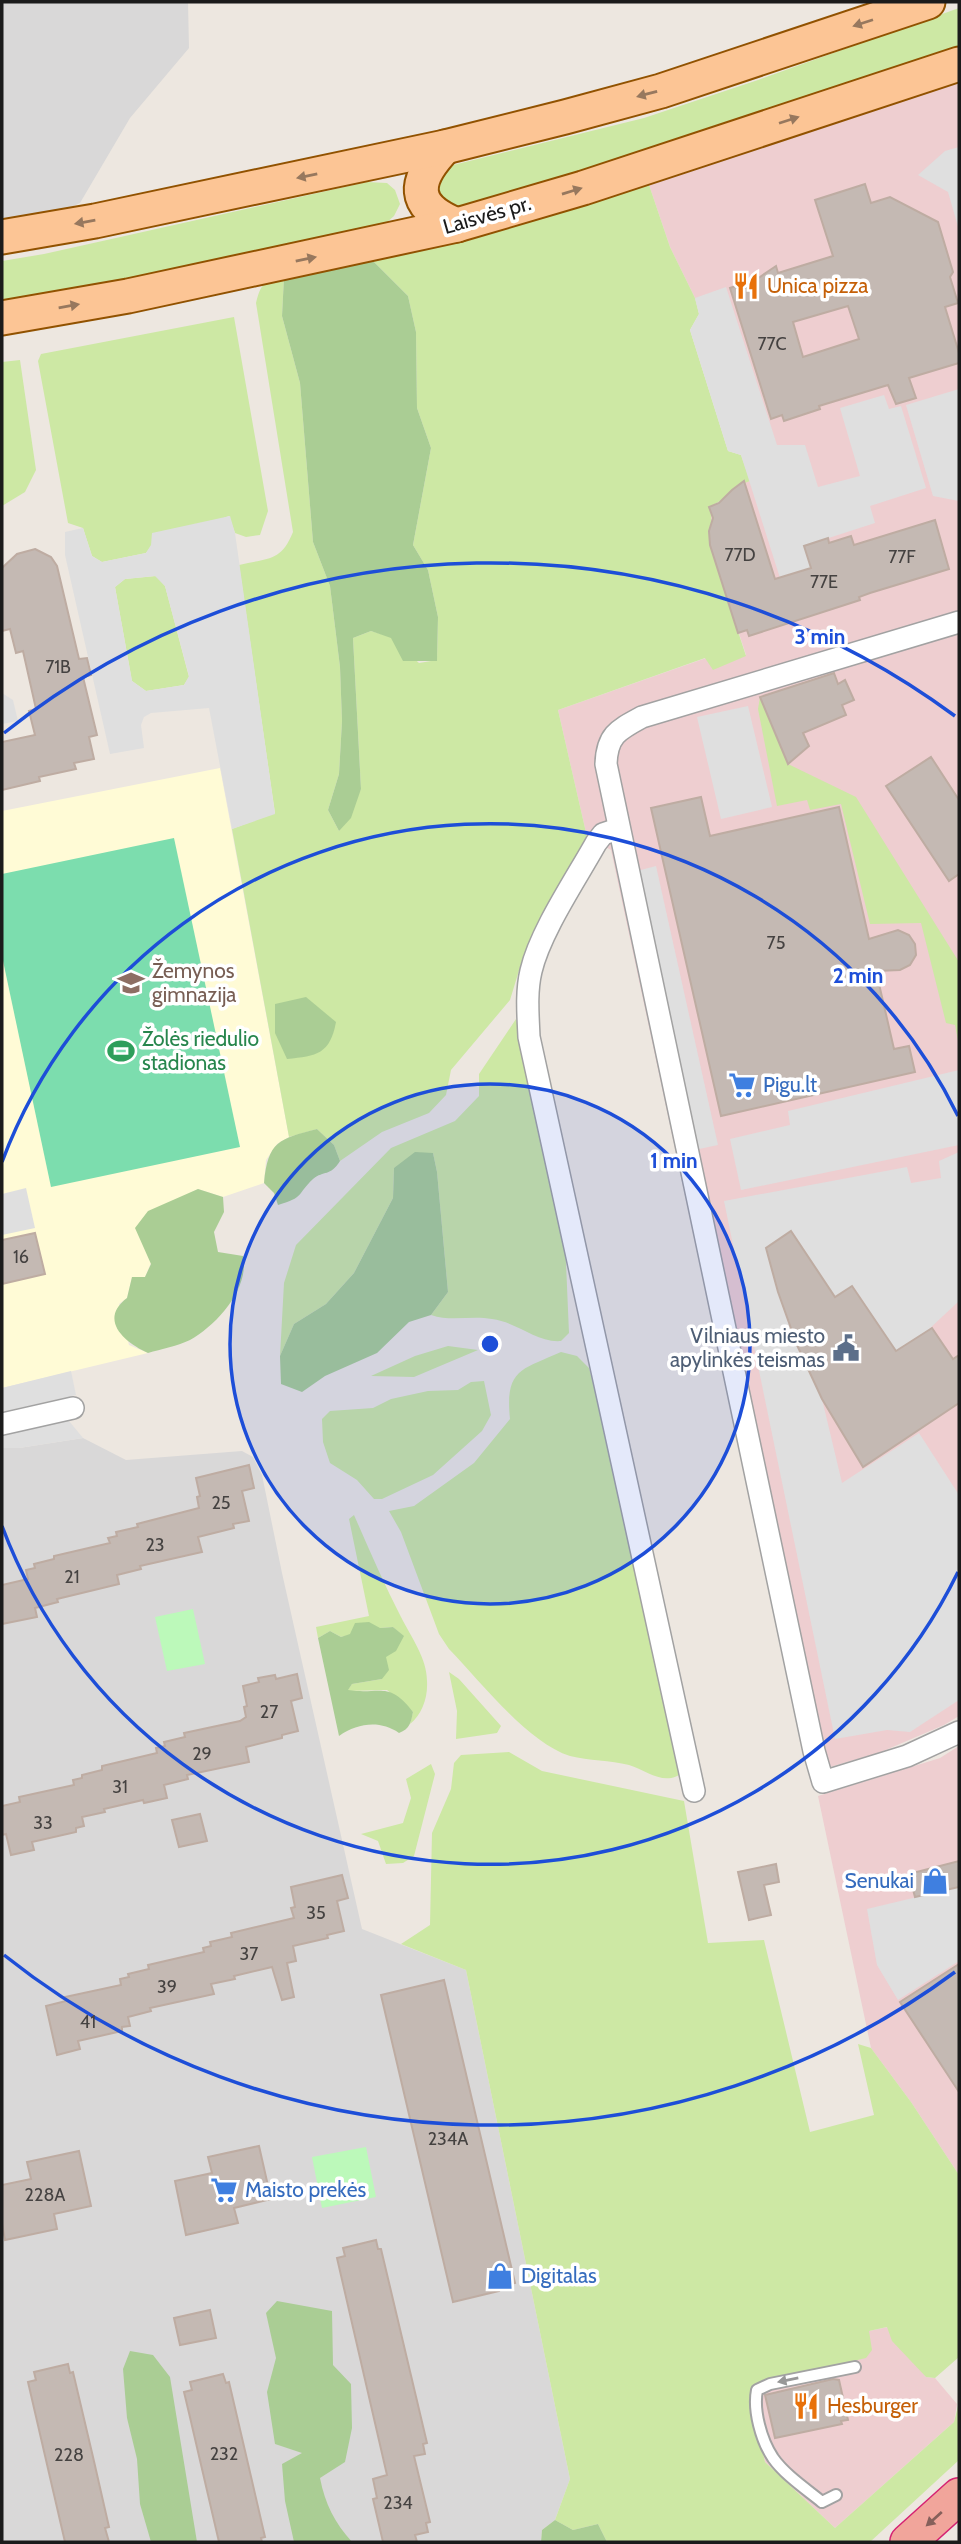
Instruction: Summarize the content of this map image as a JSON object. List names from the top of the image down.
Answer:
{
  "streets": {
    "main road": ["Laisvės pr."]
  },
  "places": {
    "restaurant": ["Unica pizza", "Hesburger"],
    "school or university": ["Žemynos gimnazija"],
    "sports": ["Žolės riedulio stadionas"],
    "supermarket": ["Pigu.lt", "Maisto prekės"],
    "public building": ["Vilniaus miesto apylinkės teismas"],
    "shop": ["Senukai", "Digitalas"]
  },
  "house_numbers": [
    "77C",
    "77D",
    "77F",
    "77E",
    "71B",
    "75",
    "16",
    "25",
    "23",
    "21",
    "27",
    "29",
    "31",
    "33",
    "35",
    "37",
    "39",
    "41",
    "234A",
    "228A",
    "232",
    "228",
    "234"
  ],
  "rings": ["3 min", "2 min", "1 min"]
}
